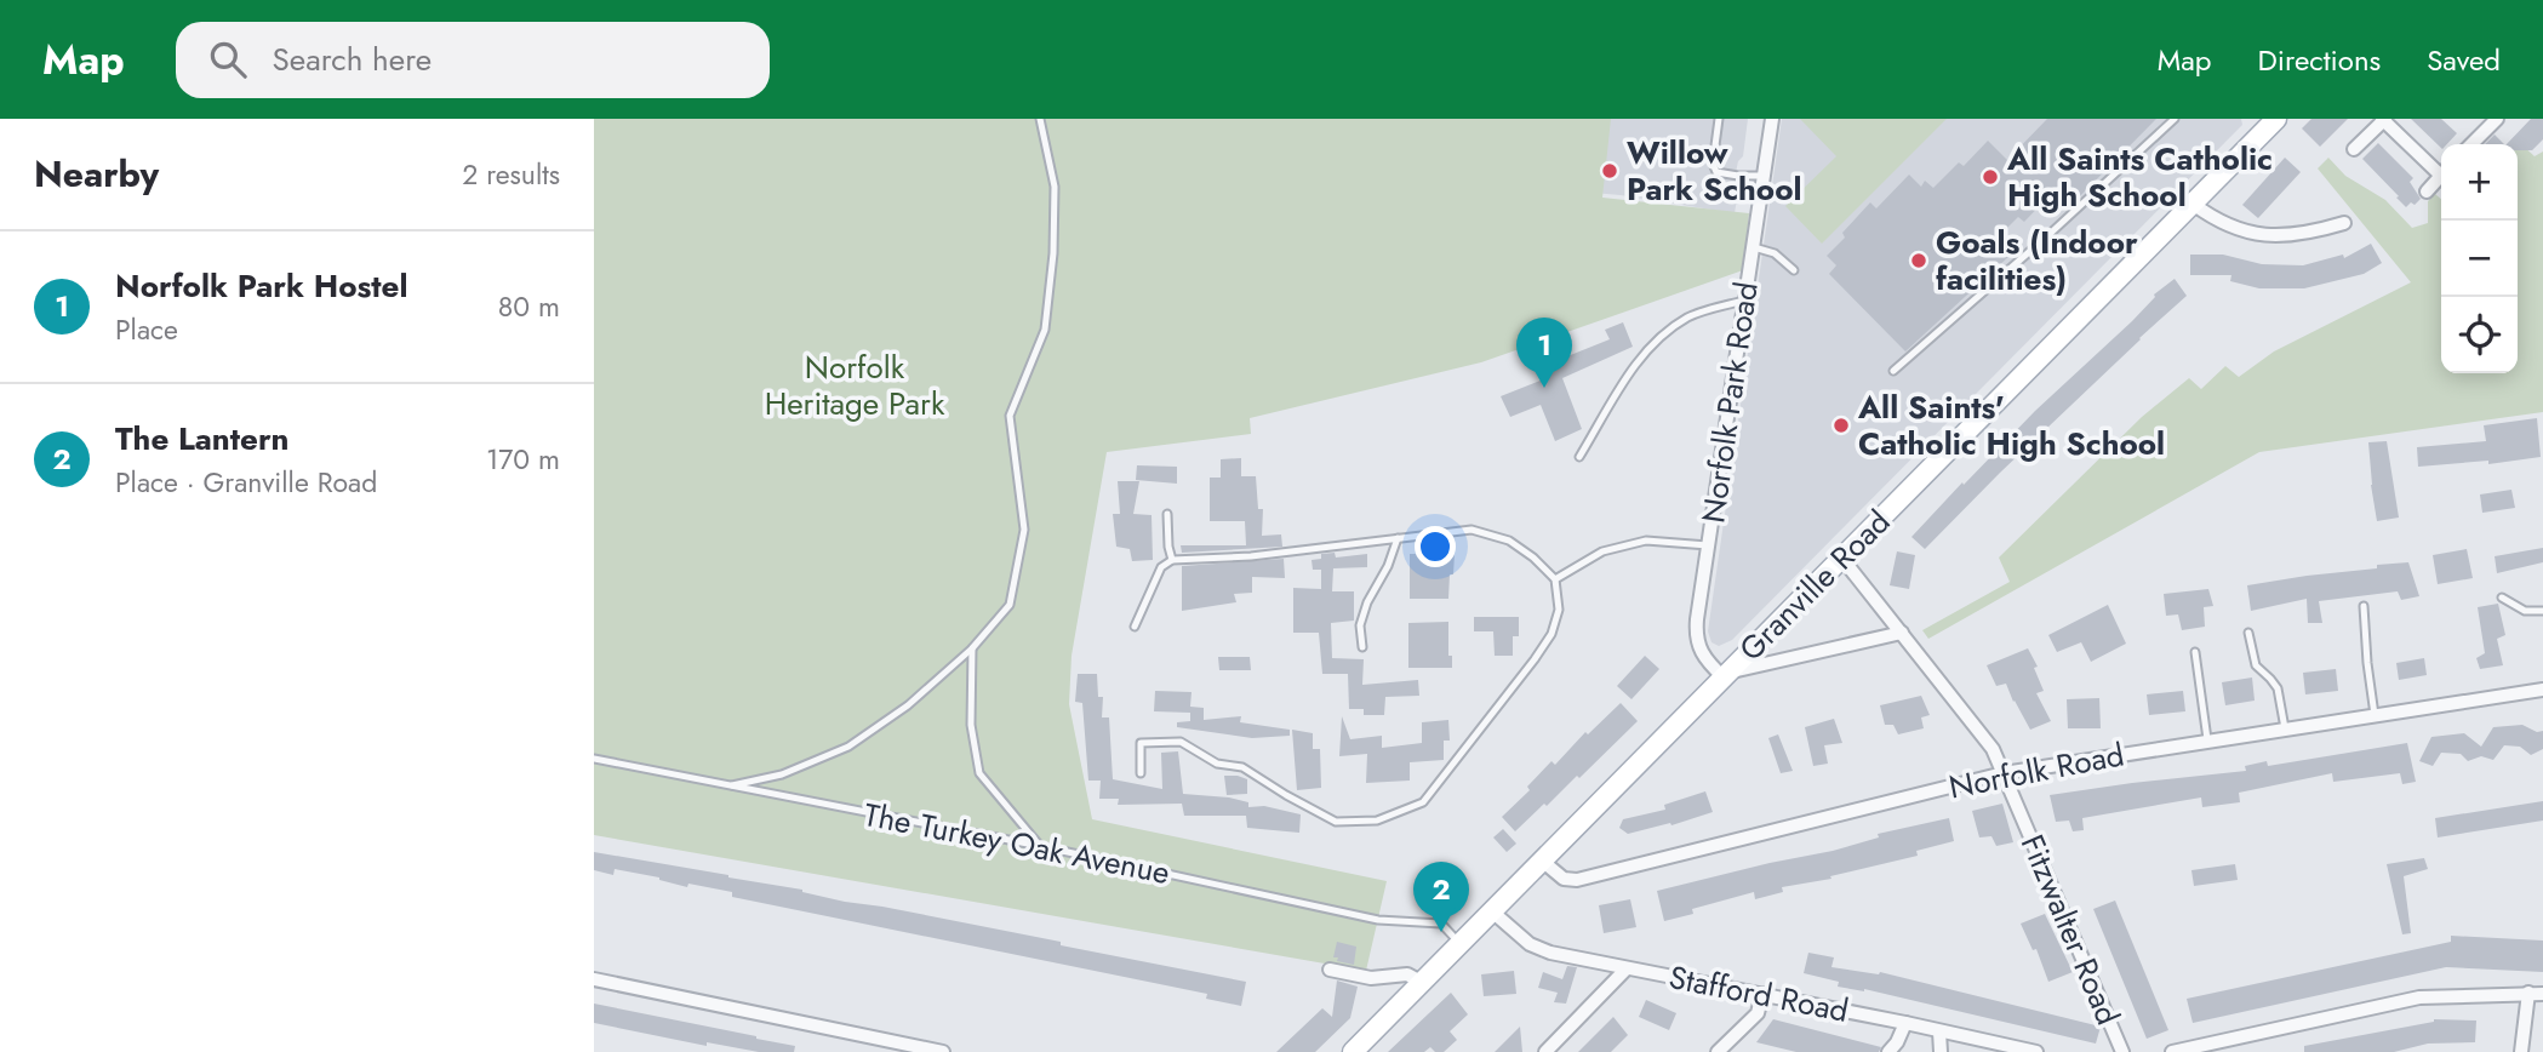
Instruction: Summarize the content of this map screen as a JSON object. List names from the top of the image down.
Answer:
{
  "streets": {
    "main road": ["Granville Road"],
    "street": [
      "Norfolk Park Road",
      "Norfolk Road",
      "Fitzwalter Road",
      "Stafford Road"
    ],
    "lane": ["The Turkey Oak Avenue"]
  },
  "crossings": [
    ["Norfolk Park Road", "Granville Road"],
    ["Granville Road", "Norfolk Road"],
    ["Granville Road", "The Turkey Oak Avenue"],
    ["Granville Road", "Fitzwalter Road"],
    ["Granville Road", "Stafford Road"],
    ["Norfolk Road", "Fitzwalter Road"]
  ],
  "parks": ["Norfolk Heritage Park"],
  "places": [
    "Willow Park School",
    "All Saints Catholic High School",
    "Goals (Indoor facilities)",
    "All Saints' Catholic High School"
  ],
  "page": {
    "header": "Map",
    "search": "Search here",
    "nav": ["Map", "Directions", "Saved"],
    "heading": ["Nearby", "2 results"],
    "map_buttons": ["+", "−"],
    "list": [
      {
        "mark": "1",
        "name": "Norfolk Park Hostel",
        "note": "Place",
        "value": "80 m"
      },
      {
        "mark": "2",
        "name": "The Lantern",
        "note": "Place · Granville Road",
        "value": "170 m"
      }
    ],
    "pins": ["1", "2"]
  }
}
